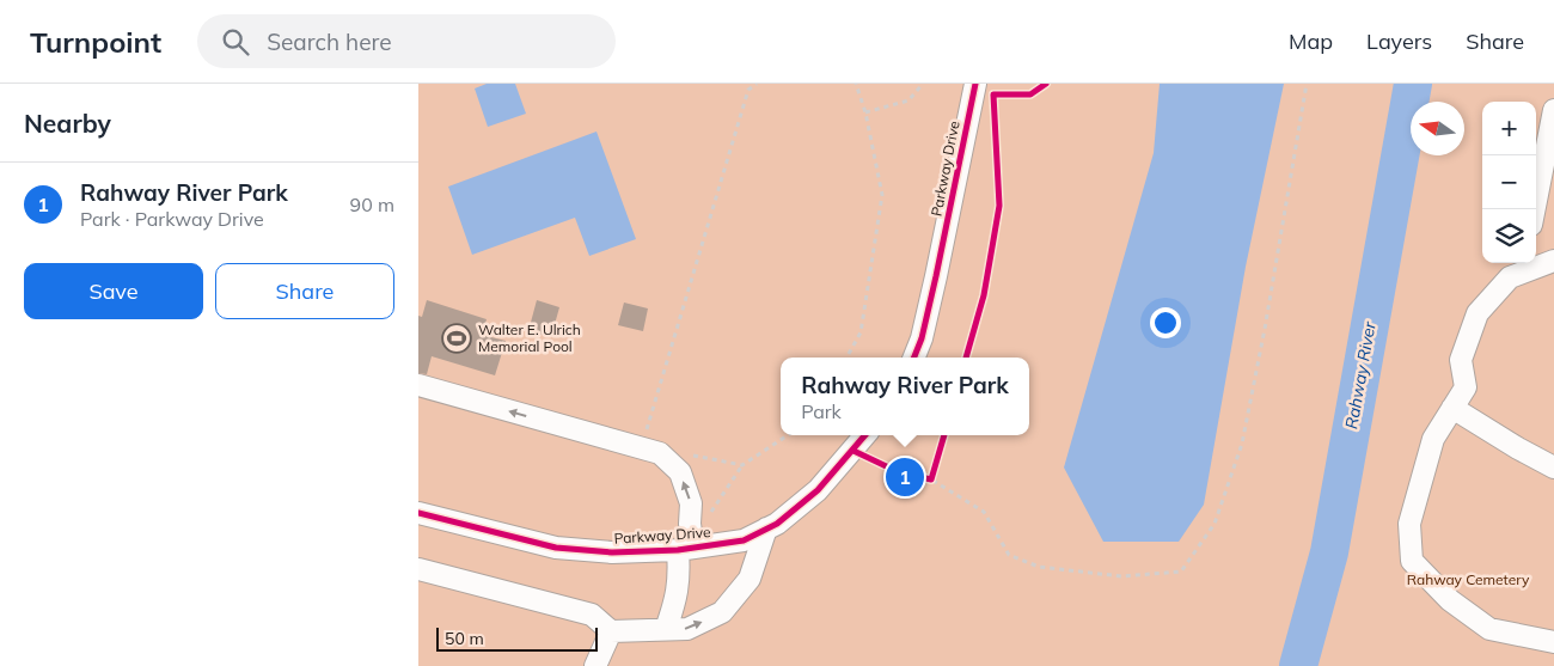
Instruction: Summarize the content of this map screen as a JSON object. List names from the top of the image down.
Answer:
{
  "streets": {
    "street": ["Parkway Drive"]
  },
  "water": ["Rahway River"],
  "parks": ["Rahway Cemetery"],
  "places": {
    "sports": ["Walter E. Ulrich Memorial Pool"]
  },
  "scale_bar": "50 m",
  "north": "left",
  "page": {
    "header": "Turnpoint",
    "search": "Search here",
    "nav": ["Map", "Layers", "Share"],
    "heading": "Nearby",
    "map_buttons": ["+", "−"],
    "list": [
      {
        "mark": "1",
        "name": "Rahway River Park",
        "note": "Park · Parkway Drive",
        "value": "90 m"
      }
    ],
    "buttons": ["Save", "Share"],
    "popup": ["Rahway River Park", "Park"],
    "pins": "1",
    "scale": "50 m"
  }
}
